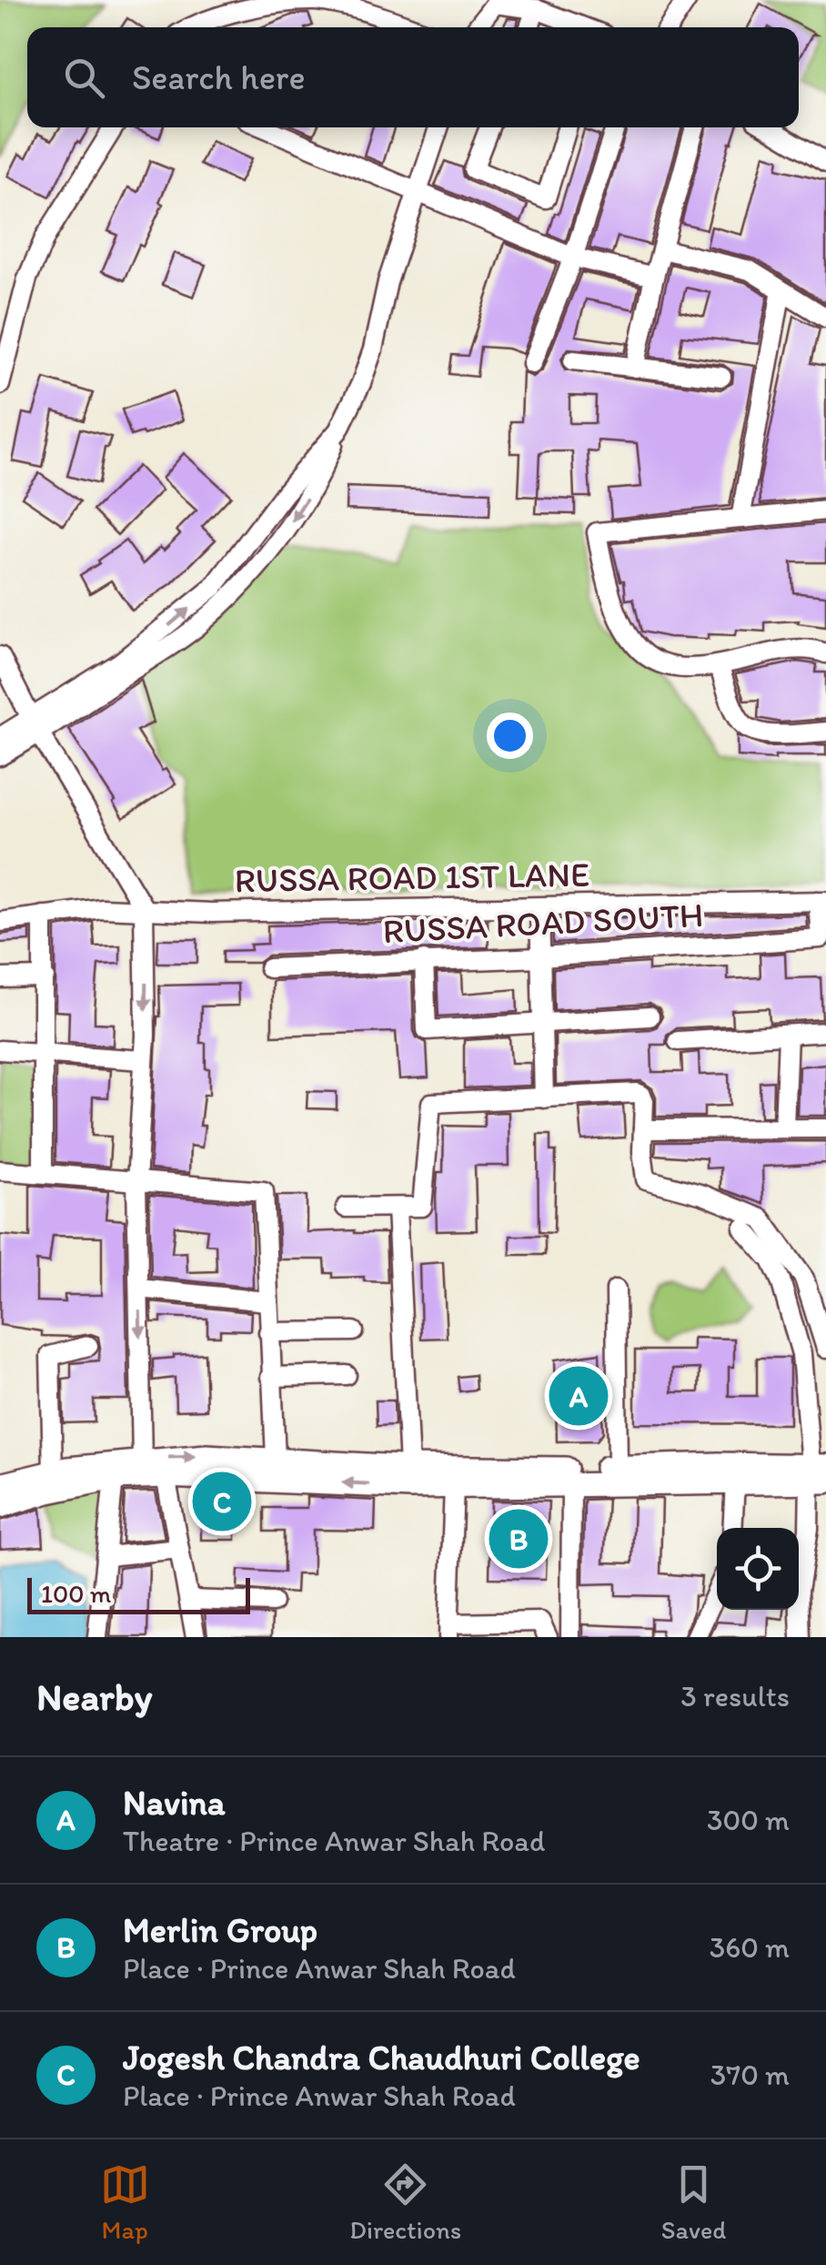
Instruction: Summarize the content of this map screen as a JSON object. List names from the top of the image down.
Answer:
{
  "streets": {
    "street": ["RUSSA ROAD 1ST LANE", "RUSSA ROAD SOUTH"]
  },
  "crossings": [
    ["RUSSA ROAD 1ST LANE", "RUSSA ROAD SOUTH"]
  ],
  "scale_bar": "100 m",
  "page": {
    "search": "Search here",
    "pins": ["A", "C", "B"],
    "scale": "100 m",
    "heading": ["Nearby", "3 results"],
    "list": [
      {
        "mark": "A",
        "name": "Navina",
        "note": "Theatre · Prince Anwar Shah Road",
        "value": "300 m"
      },
      {
        "mark": "B",
        "name": "Merlin Group",
        "note": "Place · Prince Anwar Shah Road",
        "value": "360 m"
      },
      {
        "mark": "C",
        "name": "Jogesh Chandra Chaudhuri College",
        "note": "Place · Prince Anwar Shah Road",
        "value": "370 m"
      }
    ],
    "nav": ["Map", "Directions", "Saved"]
  }
}
